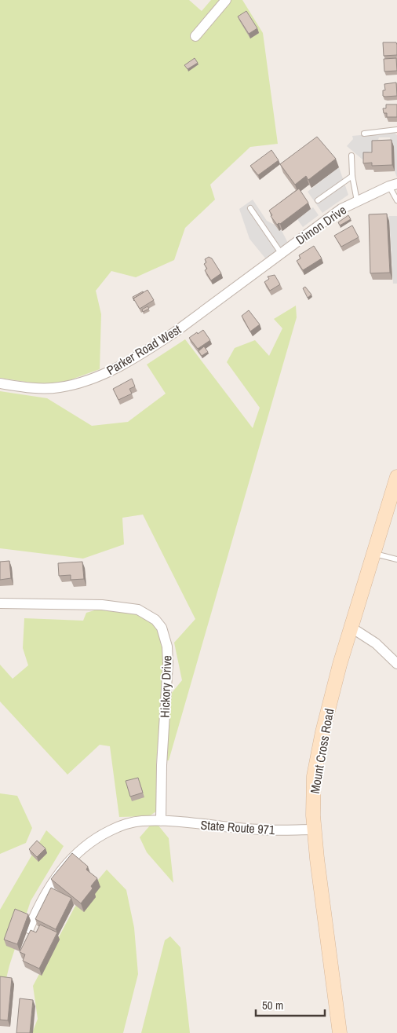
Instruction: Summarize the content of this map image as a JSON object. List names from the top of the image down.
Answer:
{
  "streets": {
    "main road": ["Mount Cross Road"],
    "street": [
      "Dimon Drive",
      "Parker Road West",
      "Hickory Drive",
      "State Route 971"
    ]
  },
  "crossings": [
    ["Dimon Drive", "Parker Road West"],
    ["Hickory Drive", "State Route 971"],
    ["Mount Cross Road", "State Route 971"]
  ],
  "scale_bar": "50 m"
}
